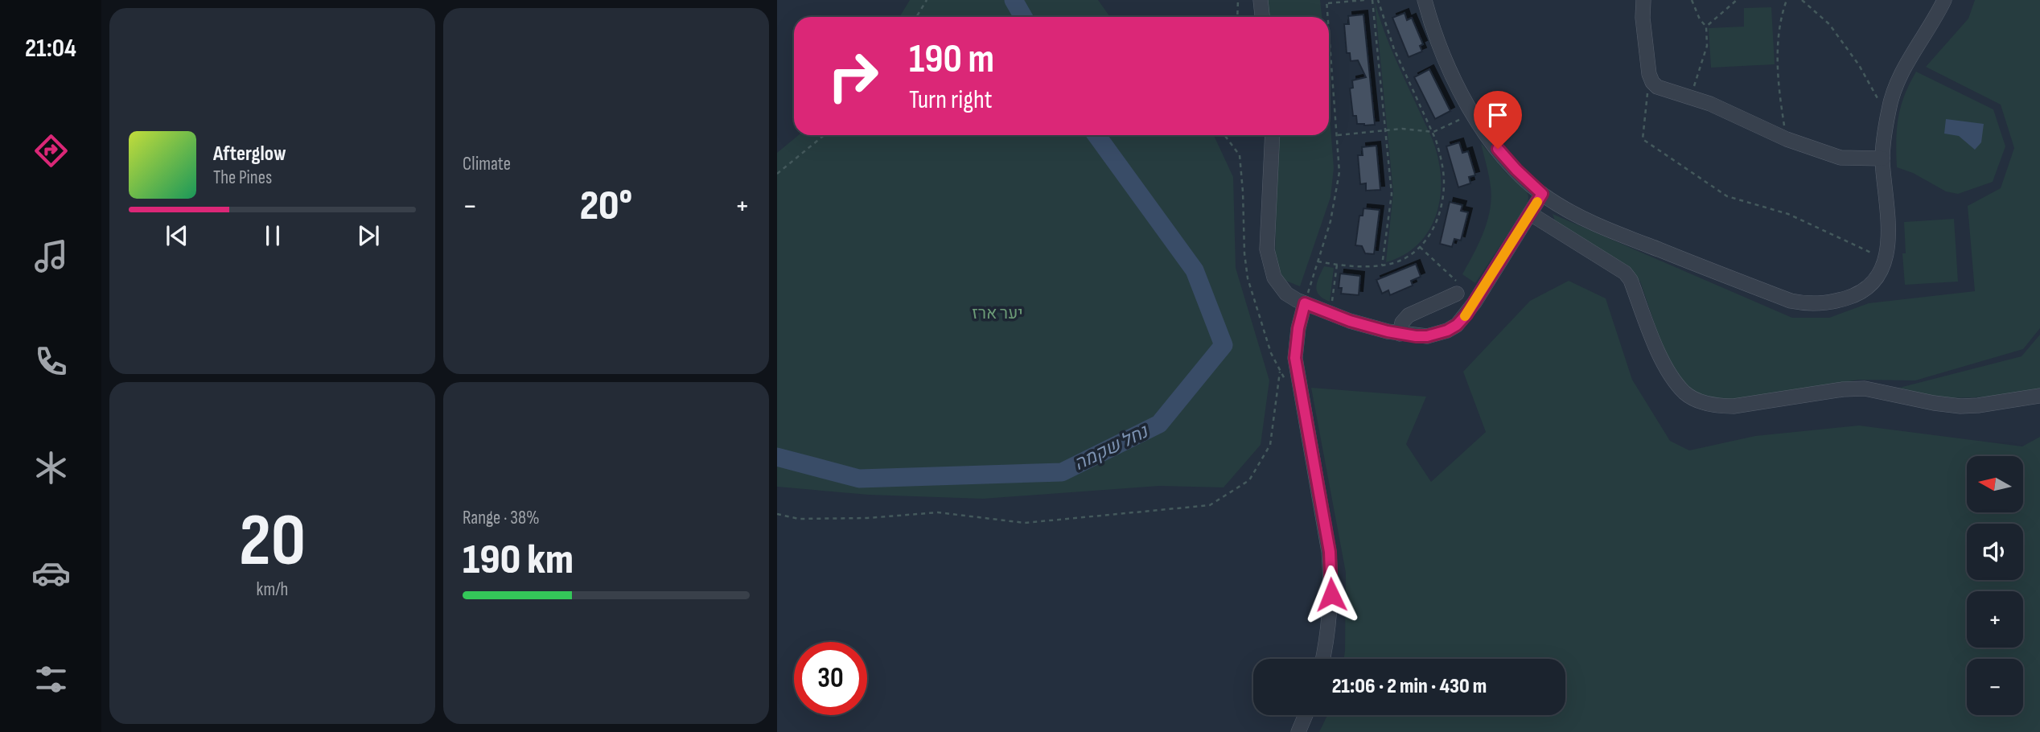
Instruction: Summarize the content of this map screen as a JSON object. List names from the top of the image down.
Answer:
{
  "water": ["נחל שקמה"],
  "parks": ["יער ארז"],
  "north": "left",
  "page": {
    "tabs": "21:04",
    "tile": [
      "Climate",
      ["20", "km/h"],
      ["Range · 38%", "190 km"]
    ],
    "turn": ["190 m", "Turn right"],
    "song": ["Afterglow", "The Pines"],
    "heat": ["−", "20°", "+"],
    "map_buttons": ["+", "−"],
    "limit": "30",
    "trip": "21:06 · 2 min · 430 m"
  }
}
